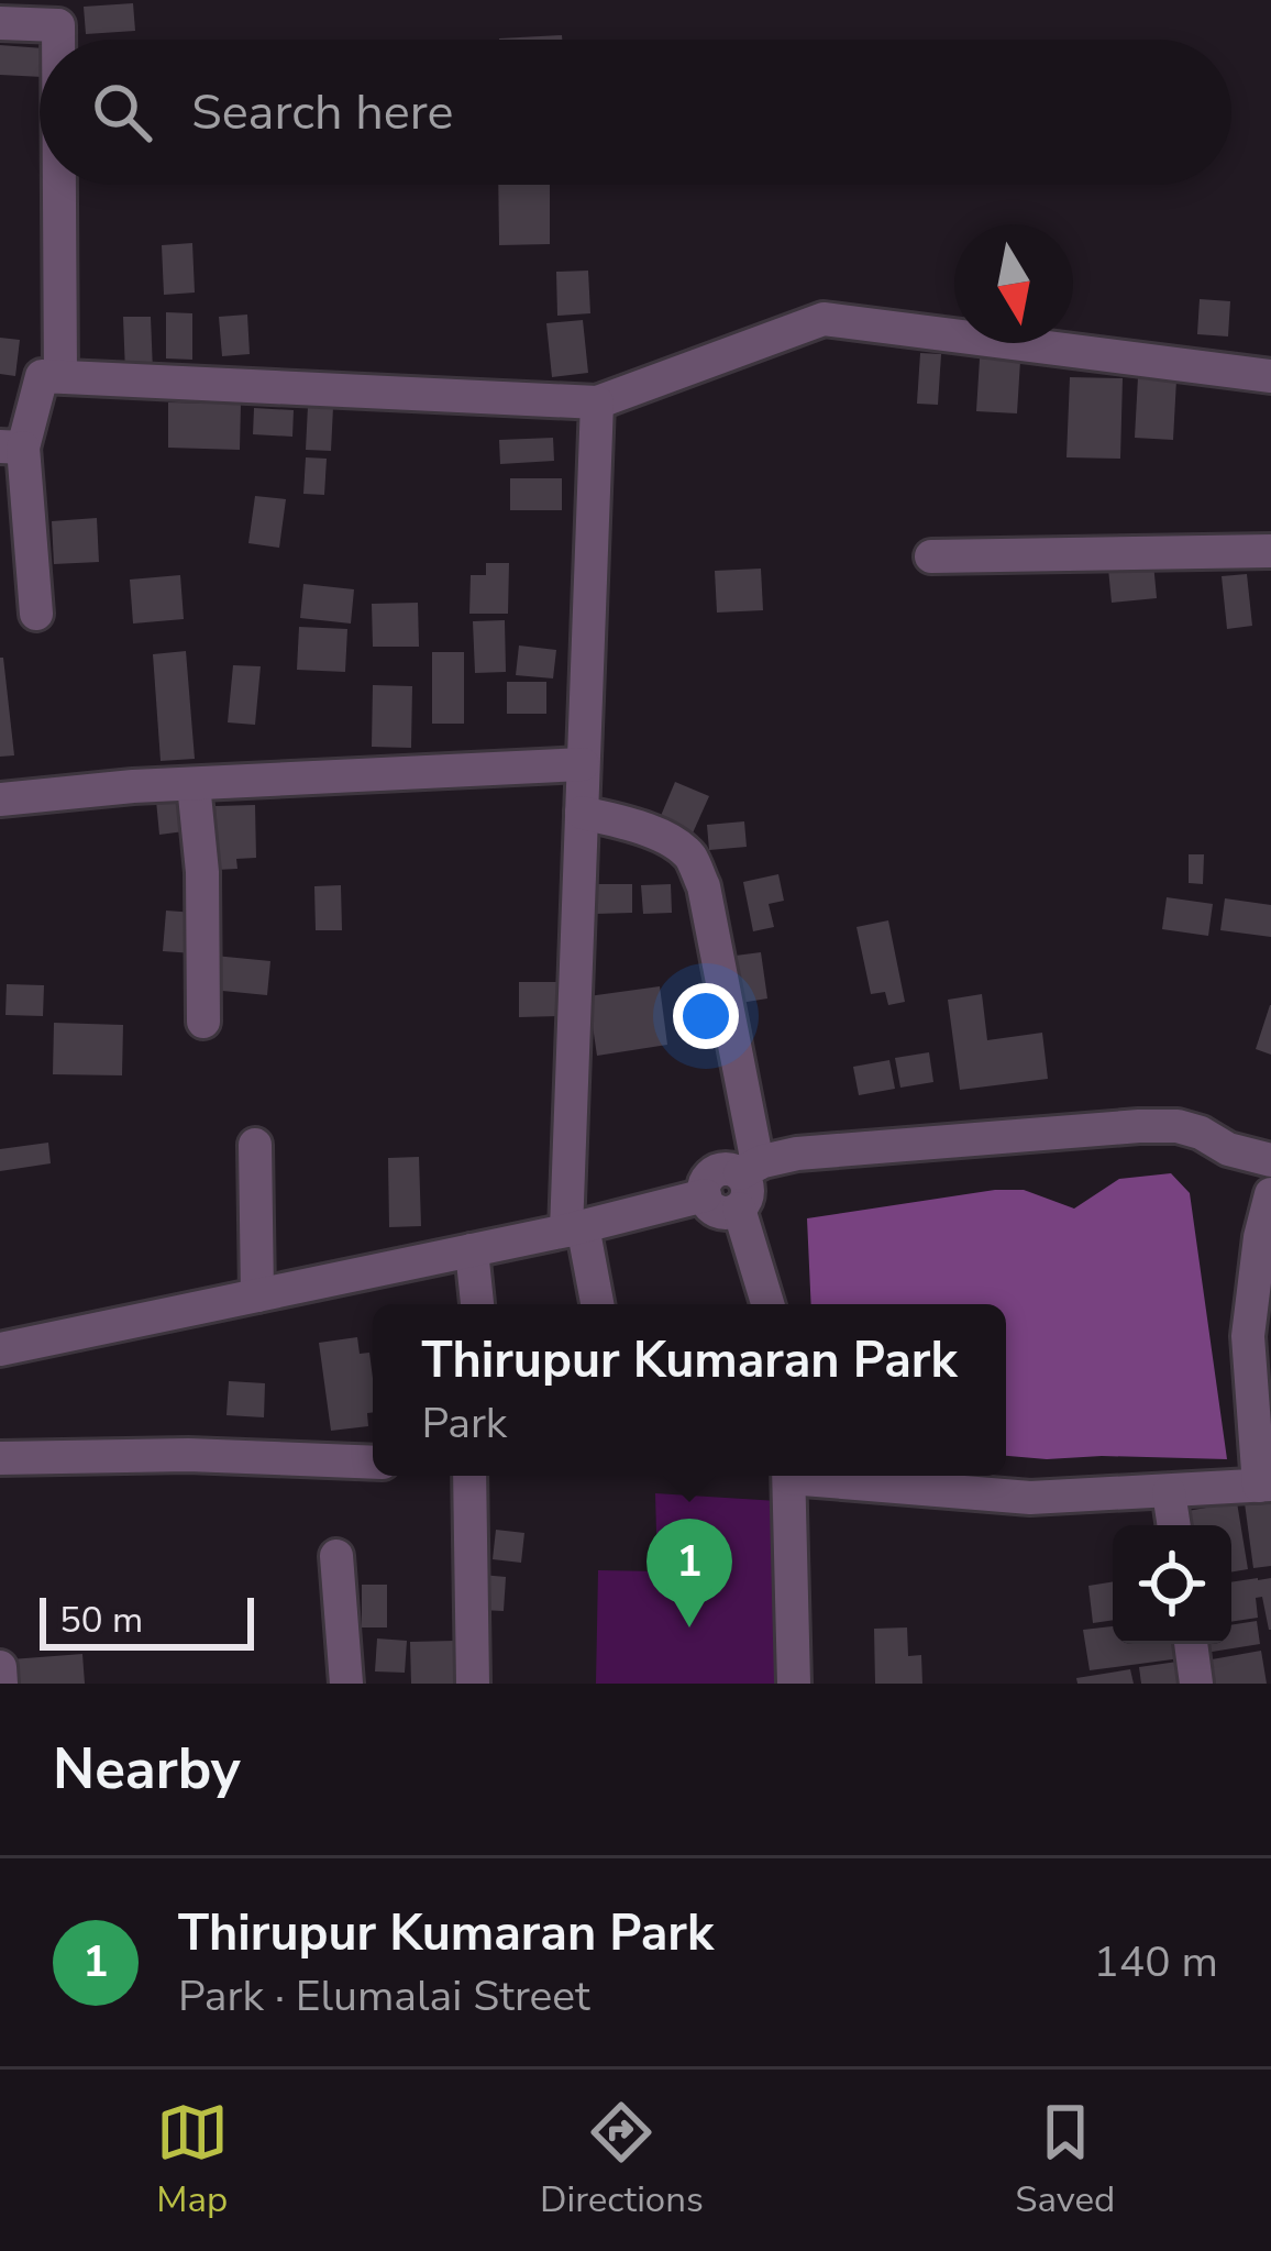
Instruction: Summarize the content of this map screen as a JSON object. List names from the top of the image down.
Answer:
{
  "scale_bar": "50 m",
  "north": "bottom",
  "page": {
    "search": "Search here",
    "popup": ["Thirupur Kumaran Park", "Park"],
    "pins": "1",
    "scale": "50 m",
    "heading": "Nearby",
    "list": [
      {
        "mark": "1",
        "name": "Thirupur Kumaran Park",
        "note": "Park · Elumalai Street",
        "value": "140 m"
      }
    ],
    "nav": ["Map", "Directions", "Saved"]
  }
}
